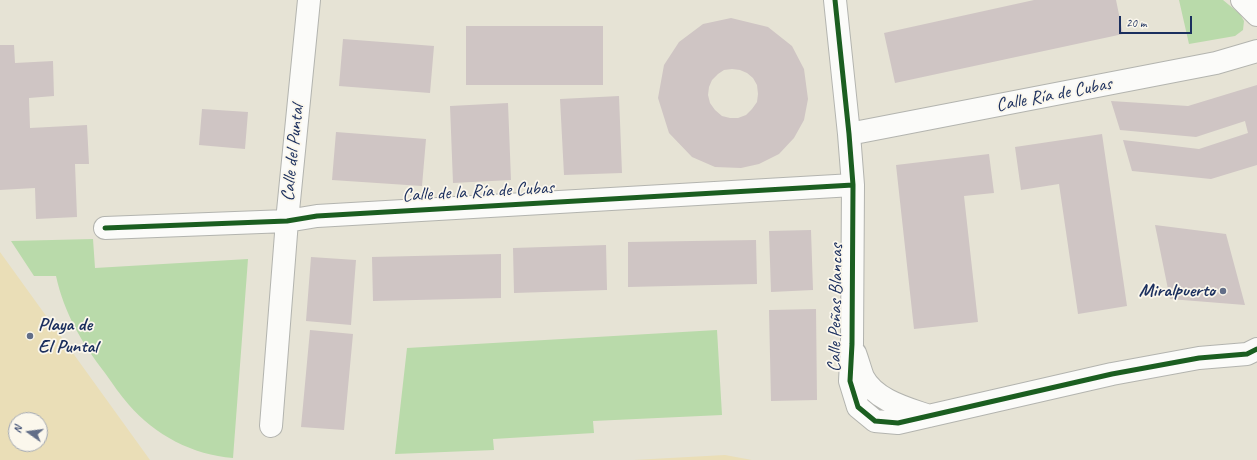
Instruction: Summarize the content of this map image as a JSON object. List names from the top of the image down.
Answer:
{
  "streets": {
    "street": [
      "Calle Ría de Cubas",
      "Calle del Puntal",
      "Calle de la Ría de Cubas",
      "Calle Peñas Blancas"
    ]
  },
  "crossings": [
    ["Calle Ría de Cubas", "Calle Peñas Blancas"],
    ["Calle del Puntal", "Calle de la Ría de Cubas"],
    ["Calle de la Ría de Cubas", "Calle Peñas Blancas"]
  ],
  "places": ["Miralpuerto", "Playa de El Puntal"],
  "scale_bar": "20 m",
  "north": "left"
}
